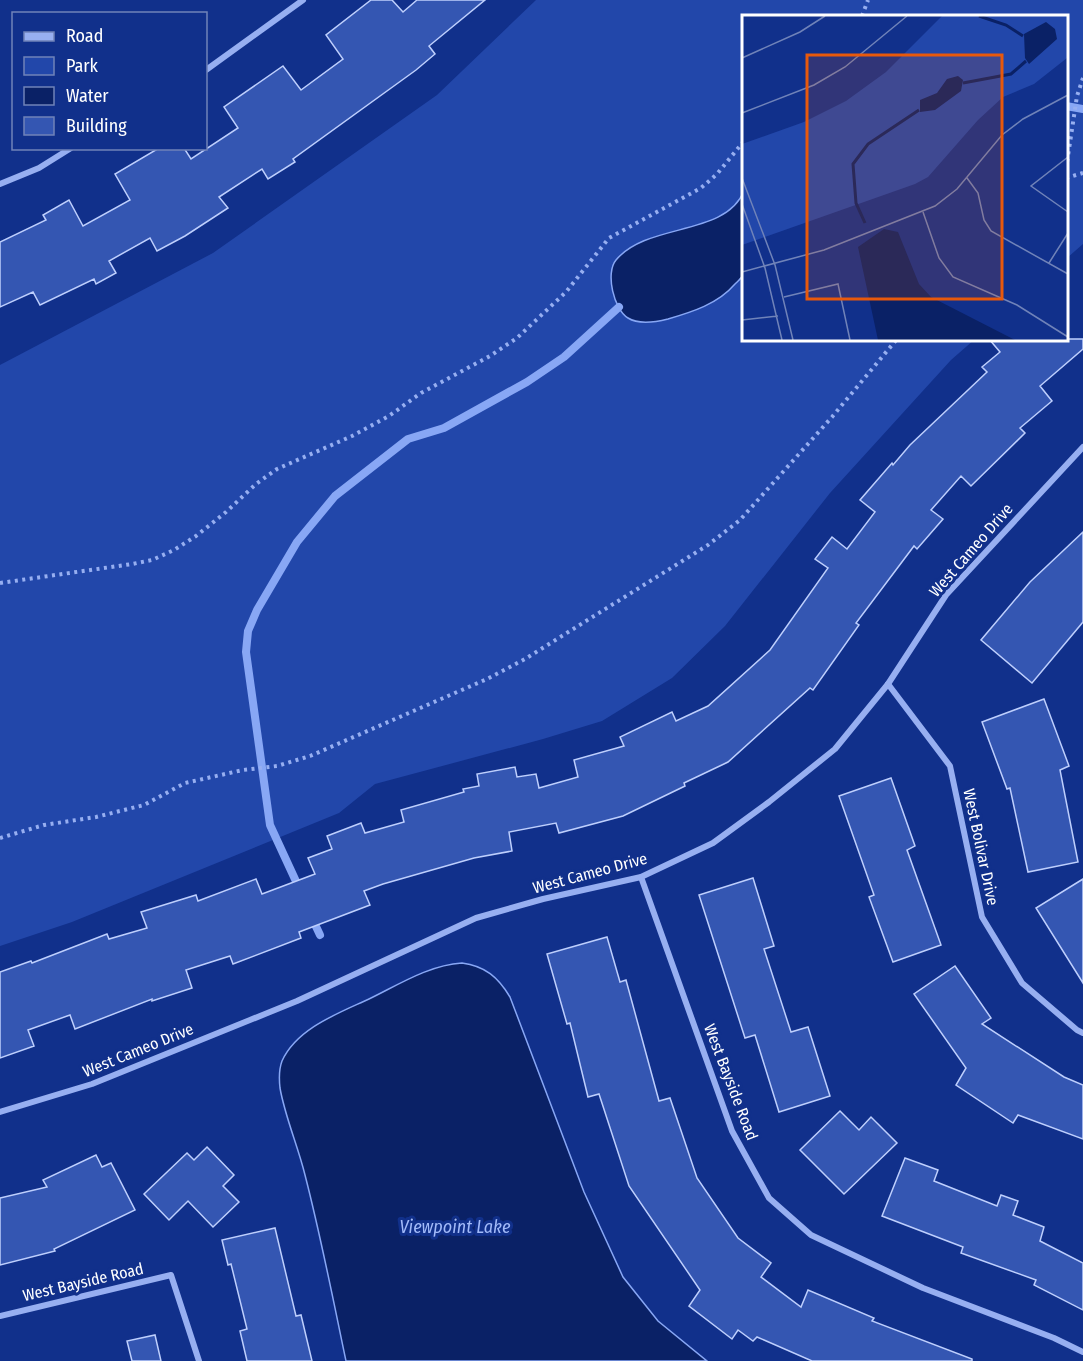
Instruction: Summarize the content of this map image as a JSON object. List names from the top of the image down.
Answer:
{
  "streets": {
    "street": ["West Cameo Drive", "West Bolivar Drive", "West Bayside Road"]
  },
  "crossings": [
    ["West Cameo Drive", "West Bolivar Drive"],
    ["West Cameo Drive", "West Bayside Road"]
  ],
  "water": ["Viewpoint Lake"],
  "legend": [
    "Road",
    "Park",
    "Water",
    "Building"
  ]
}
